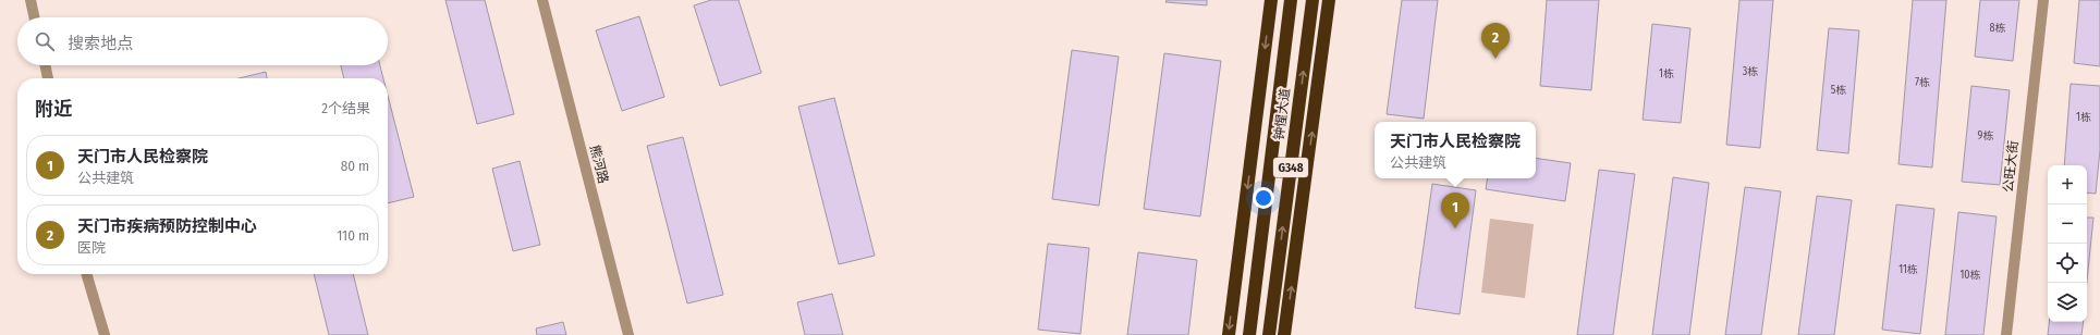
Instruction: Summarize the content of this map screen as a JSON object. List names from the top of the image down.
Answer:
{
  "streets": {
    "highway": ["钟惺大道", "G348"],
    "street": ["熊河路", "公旺大街"]
  },
  "house_numbers": [
    "8栋",
    "3栋",
    "1栋",
    "7栋",
    "5栋",
    "1栋",
    "9栋",
    "11栋",
    "10栋"
  ],
  "page": {
    "search": "搜索地点",
    "pins": ["2", "1"],
    "heading": ["附近", "2个结果"],
    "popup": ["天门市人民检察院", "公共建筑"],
    "list": [
      {
        "mark": "1",
        "name": "天门市人民检察院",
        "note": "公共建筑",
        "value": "80 m"
      },
      {
        "mark": "2",
        "name": "天门市疾病预防控制中心",
        "note": "医院",
        "value": "110 m"
      }
    ],
    "map_buttons": ["+", "−"]
  }
}
